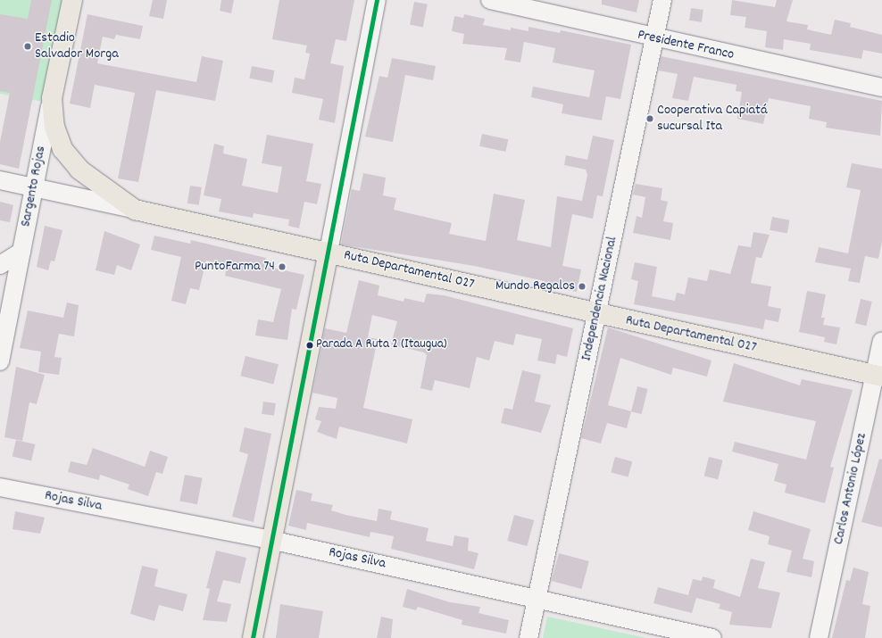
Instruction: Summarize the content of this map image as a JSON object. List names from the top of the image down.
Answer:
{
  "streets": {
    "main road": ["Ruta Departamental 027"],
    "street": [
      "Presidente Franco",
      "Sargento Rojas",
      "Independencia Nacional",
      "Carlos Antonio López",
      "Rojas Silva"
    ]
  },
  "crossings": [
    ["Presidente Franco", "Independencia Nacional"],
    ["Sargento Rojas", "Ruta Departamental 027"],
    ["Ruta Departamental 027", "Independencia Nacional"],
    ["Ruta Departamental 027", "Carlos Antonio López"],
    ["Independencia Nacional", "Rojas Silva"]
  ],
  "places": [
    "Estadio Salvador Morga",
    "Cooperativa Capiatá sucursal Ita",
    "PuntoFarma 74",
    "Mundo Regalos",
    "Parada A Ruta 2 (Itaugua)"
  ]
}
